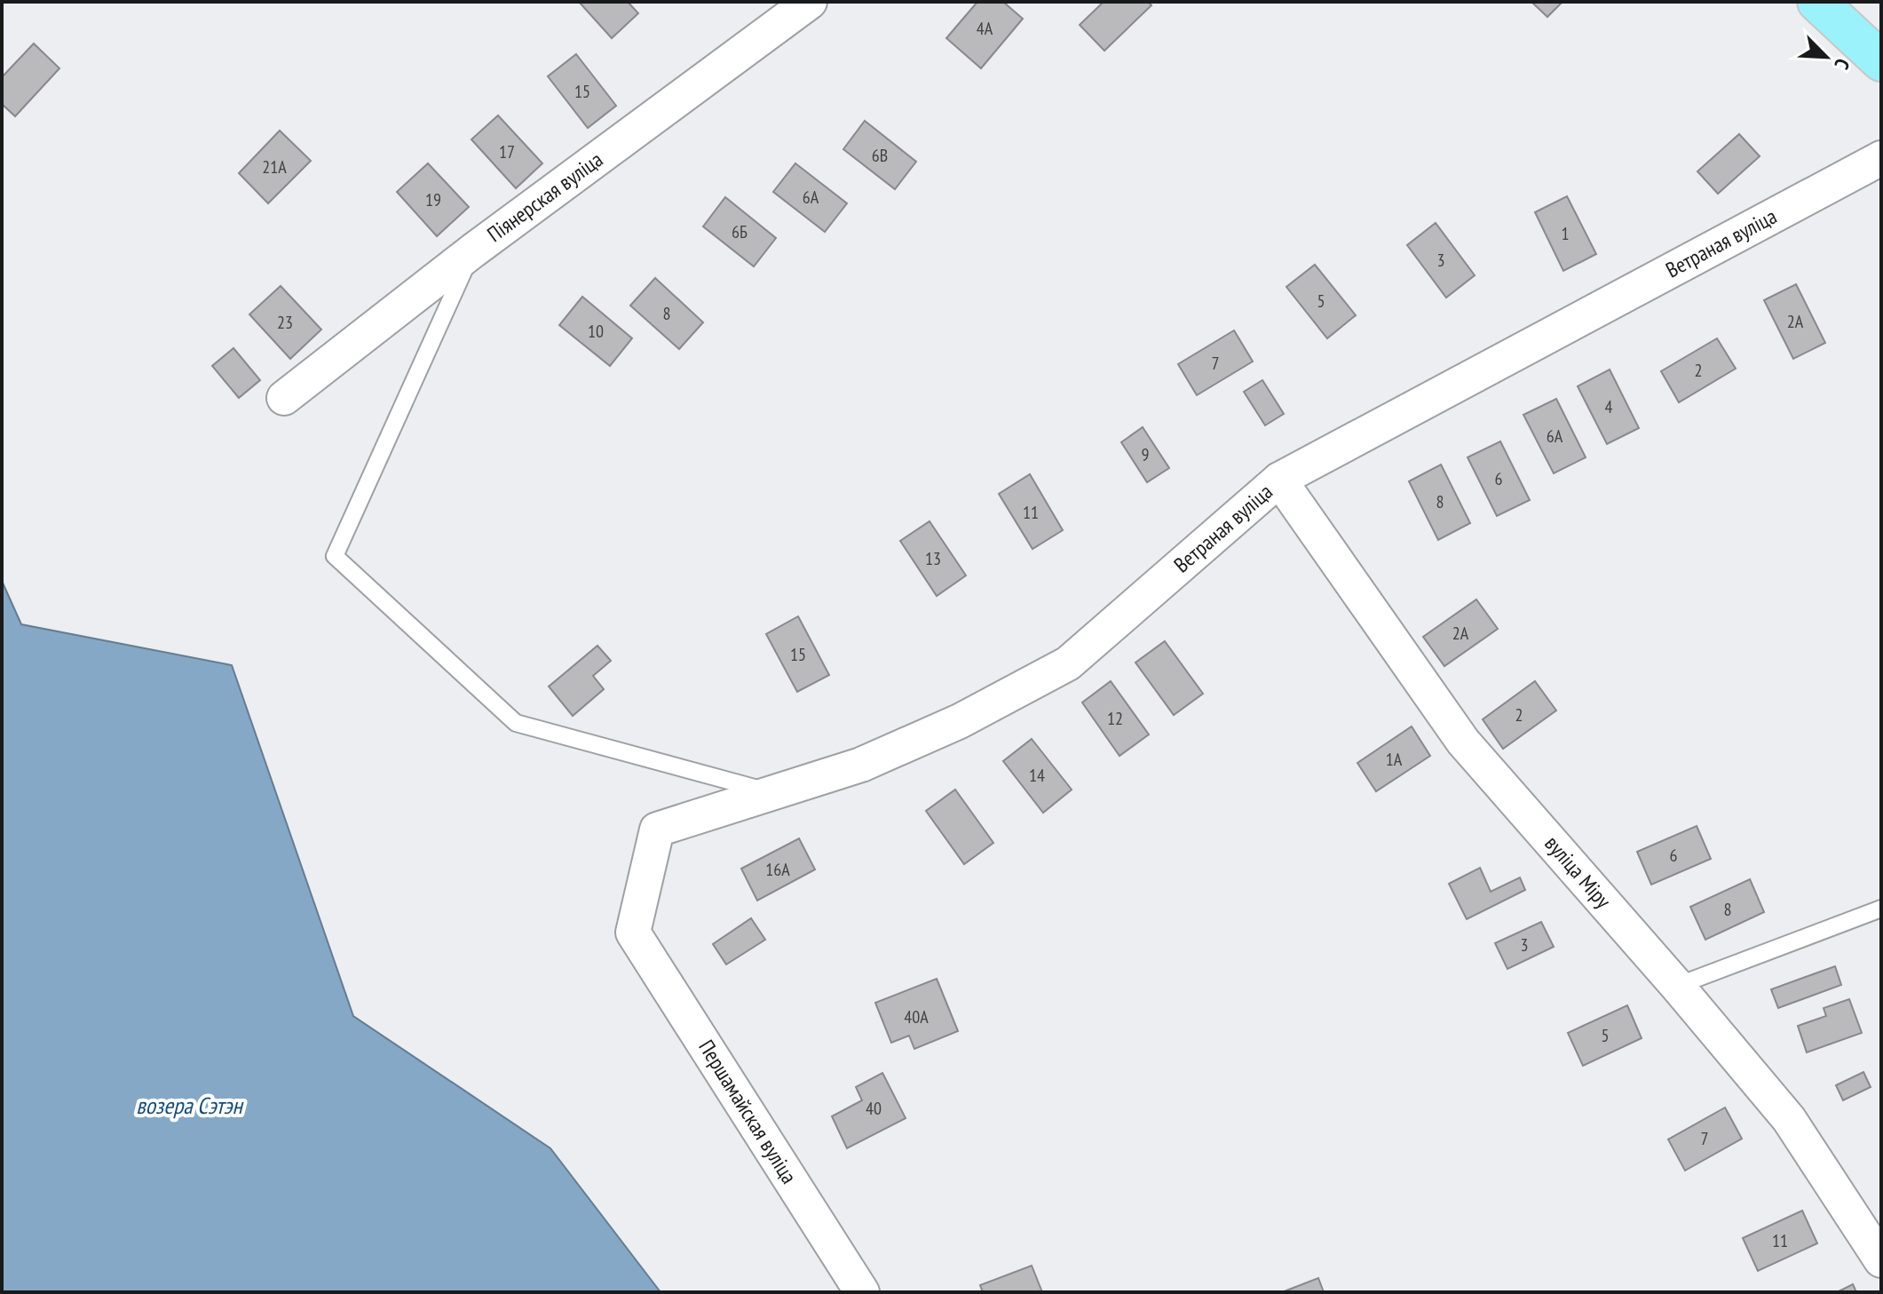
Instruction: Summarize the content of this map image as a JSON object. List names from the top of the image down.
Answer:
{
  "streets": {
    "street": [
      "Піянерская вуліца",
      "Ветраная вуліца",
      "вуліца Міру",
      "Першамайская вуліца"
    ]
  },
  "crossings": [
    ["Ветраная вуліца", "вуліца Міру"],
    ["Ветраная вуліца", "Першамайская вуліца"]
  ],
  "water": ["возера Сэтэн"],
  "house_numbers": [
    "4А",
    "15",
    "17",
    "6В",
    "21А",
    "6А",
    "19",
    "6Б",
    "1",
    "3",
    "5",
    "8",
    "2А",
    "23",
    "10",
    "7",
    "2",
    "4",
    "6А",
    "9",
    "6",
    "8",
    "11",
    "13",
    "2А",
    "15",
    "2",
    "12",
    "1А",
    "14",
    "6",
    "16А",
    "8",
    "3",
    "40А",
    "5",
    "40",
    "7",
    "11"
  ],
  "north": "bottom right"
}
